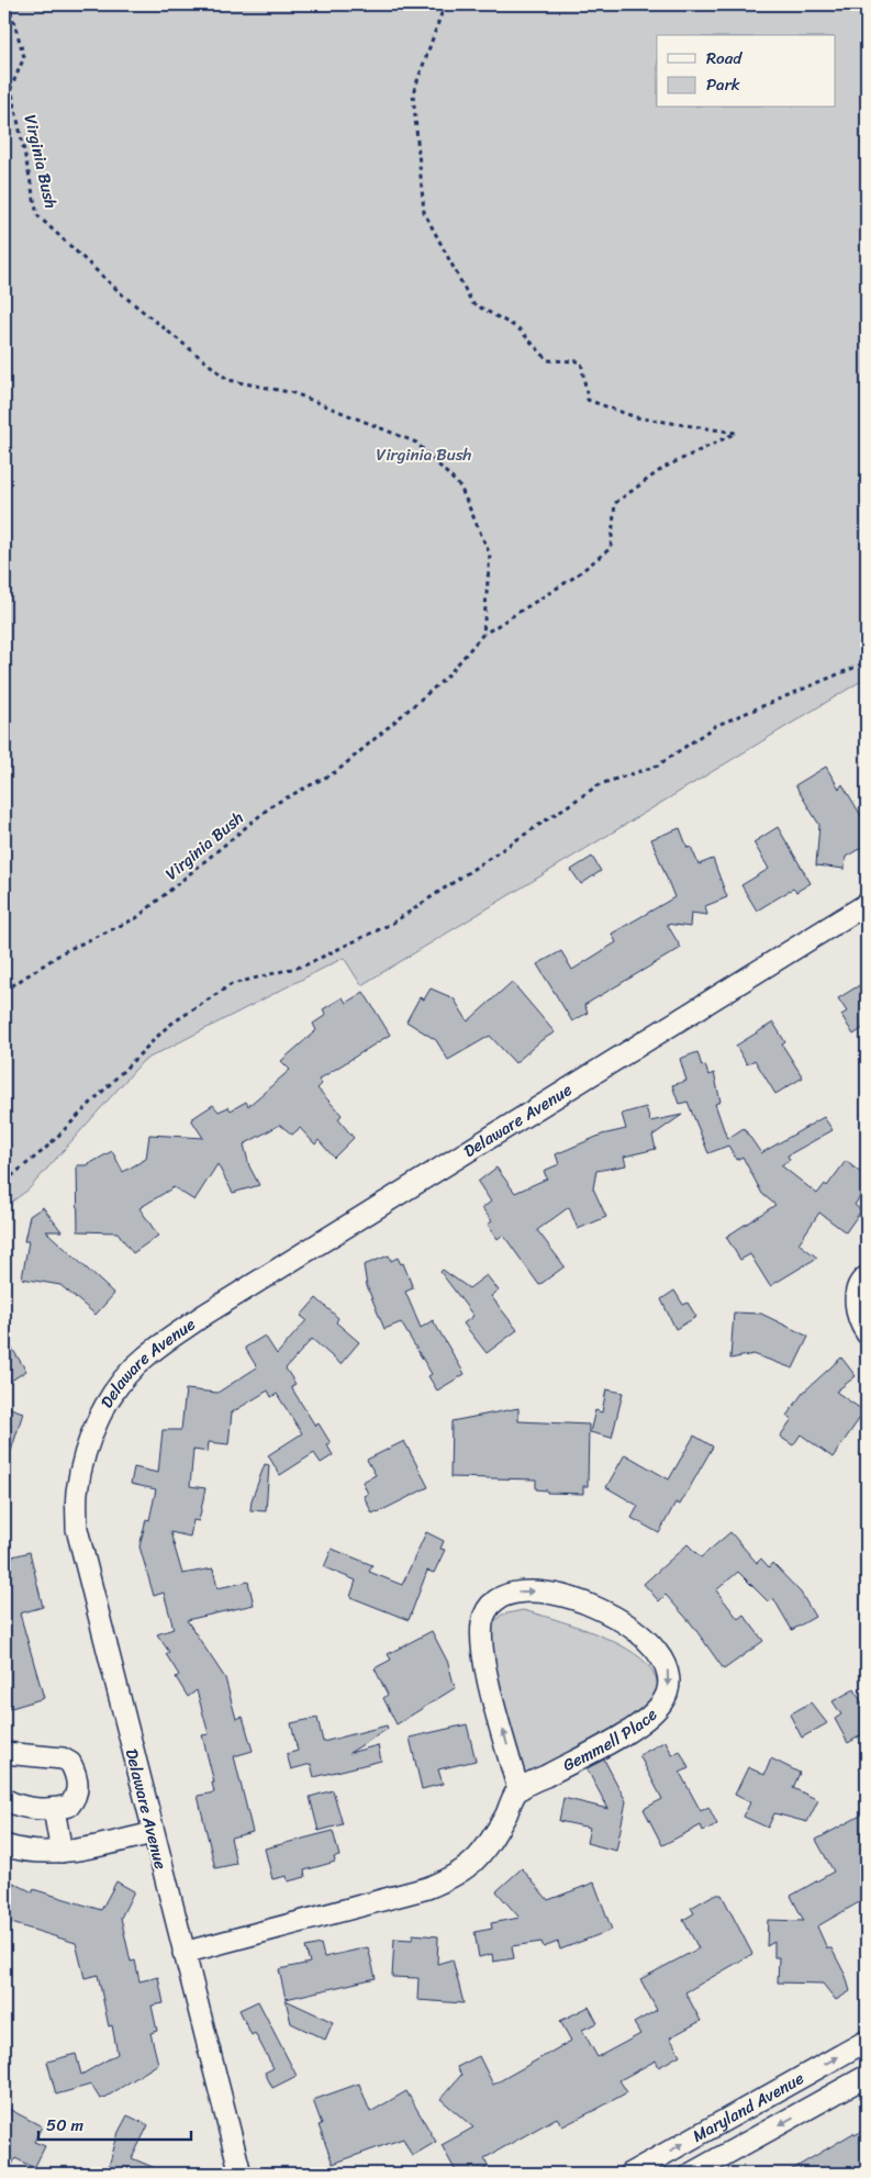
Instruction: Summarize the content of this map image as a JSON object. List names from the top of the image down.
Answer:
{
  "streets": {
    "street": ["Delaware Avenue", "Gemmell Place", "Maryland Avenue"],
    "path": ["Virginia Bush"]
  },
  "parks": ["Virginia Bush"],
  "legend": ["Road", "Park"],
  "scale_bar": "50 m"
}
